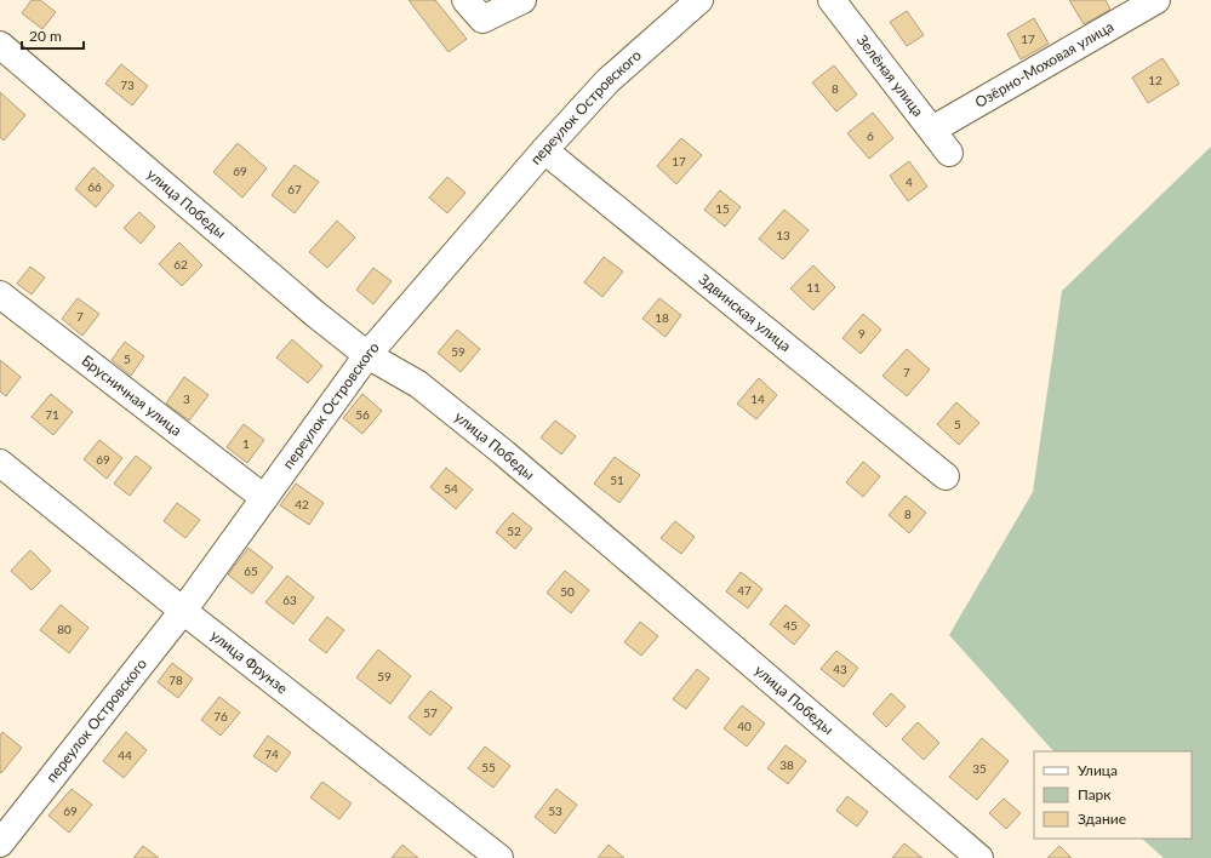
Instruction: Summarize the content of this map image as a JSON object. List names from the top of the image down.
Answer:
{
  "streets": {
    "street": [
      "Озёрно-Моховая улица",
      "Зелёная улица",
      "переулок Островского",
      "улица Победы",
      "Здвинская улица",
      "Брусничная улица",
      "улица Фрунзе"
    ]
  },
  "crossings": [
    ["Озёрно-Моховая улица", "Зелёная улица"],
    ["переулок Островского", "улица Победы"],
    ["переулок Островского", "Здвинская улица"],
    ["переулок Островского", "Брусничная улица"],
    ["переулок Островского", "улица Фрунзе"]
  ],
  "house_numbers": [
    "17",
    "12",
    "73",
    "8",
    "6",
    "17",
    "69",
    "4",
    "66",
    "67",
    "15",
    "13",
    "62",
    "11",
    "7",
    "18",
    "9",
    "59",
    "5",
    "7",
    "3",
    "14",
    "71",
    "56",
    "5",
    "1",
    "69",
    "51",
    "54",
    "42",
    "8",
    "52",
    "65",
    "47",
    "50",
    "63",
    "45",
    "80",
    "43",
    "59",
    "78",
    "57",
    "76",
    "40",
    "74",
    "44",
    "38",
    "55",
    "35",
    "69",
    "53"
  ],
  "legend": ["Улица", "Парк", "Здание"],
  "scale_bar": "20 m"
}
